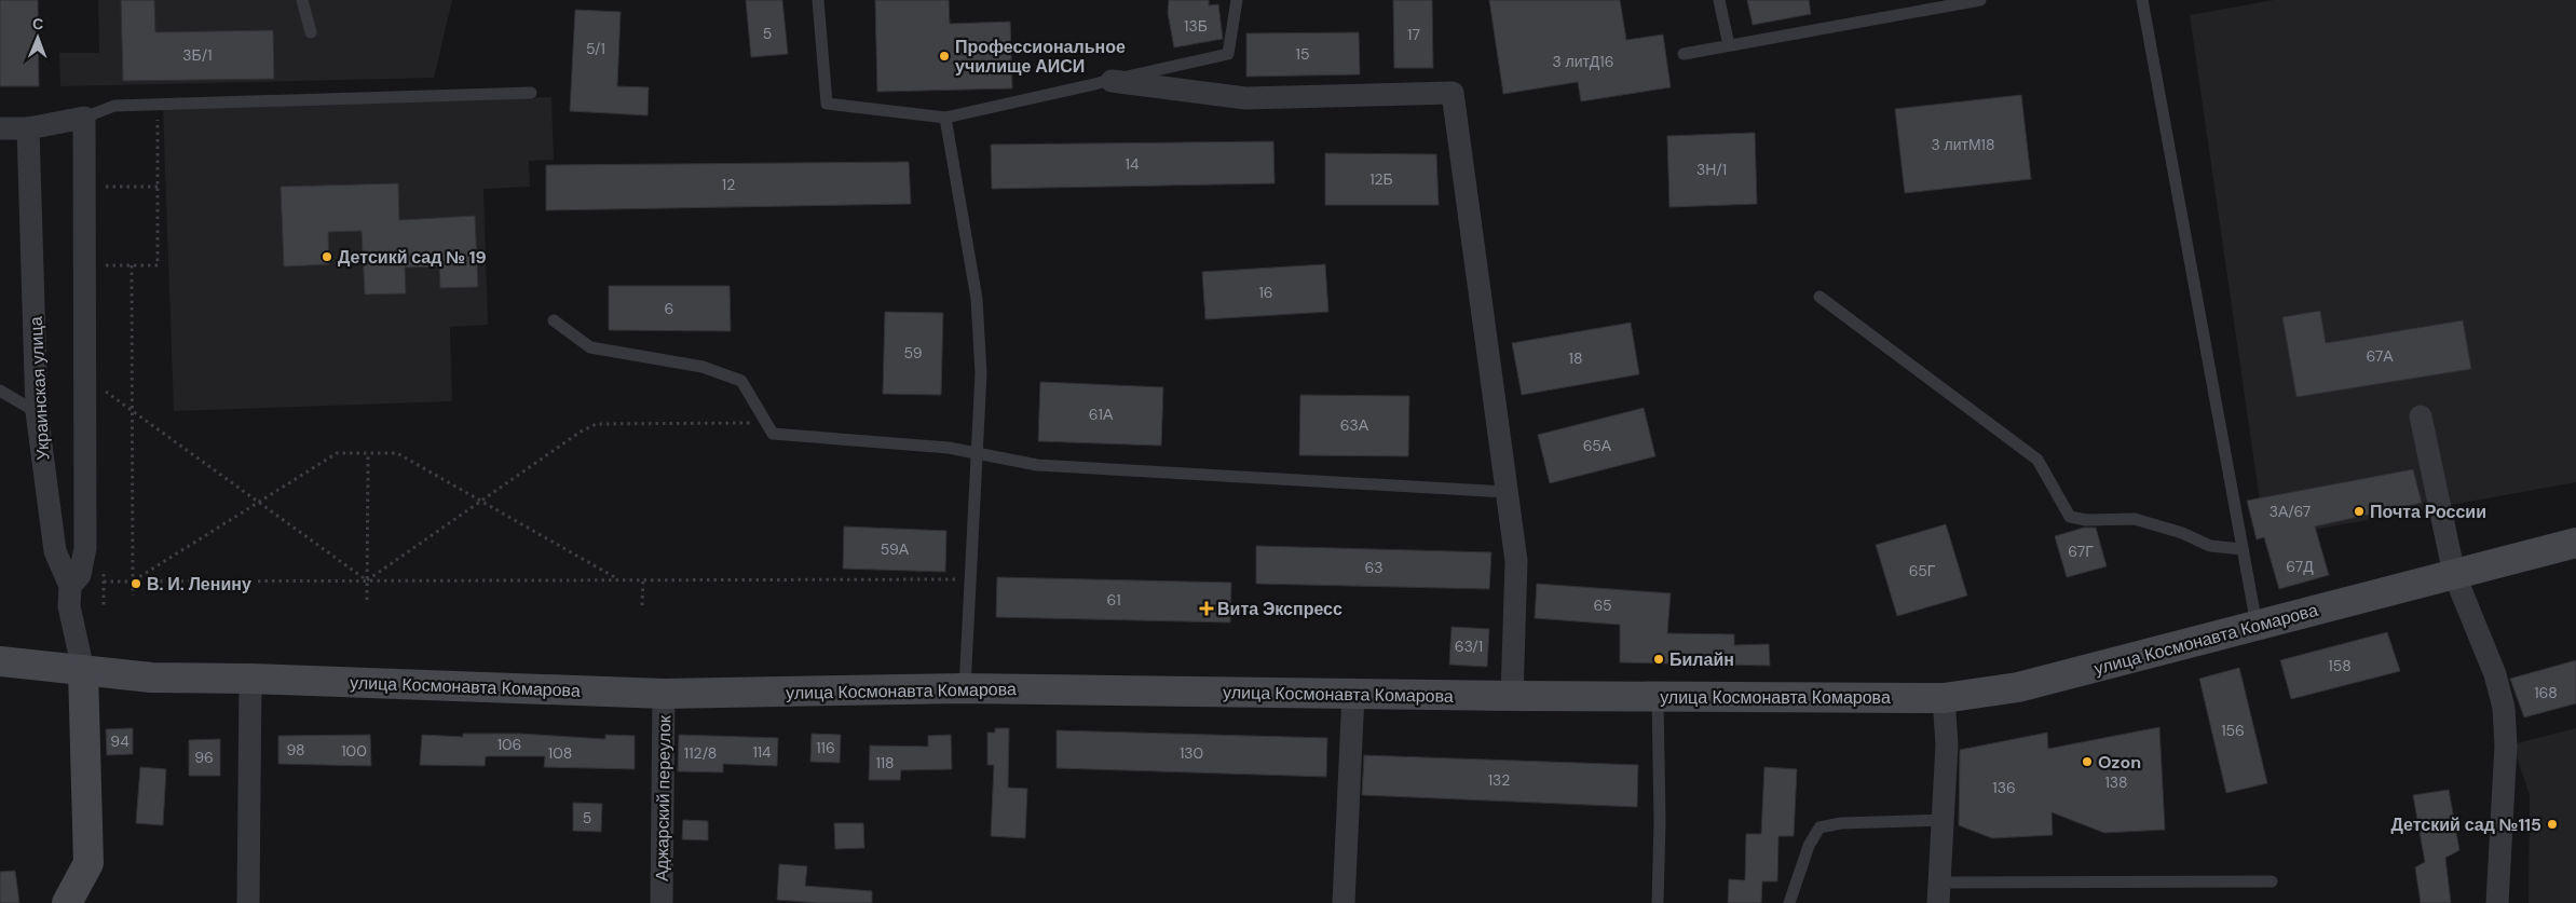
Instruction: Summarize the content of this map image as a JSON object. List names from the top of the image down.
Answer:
{
  "streets": {
    "main road": ["улица Космонавта Комарова"],
    "street": ["Украинская улица", "Аджарский переулок"]
  },
  "crossings": [
    ["Украинская улица", "улица Космонавта Комарова"],
    ["улица Космонавта Комарова", "Аджарский переулок"]
  ],
  "places": {
    "other": [
      "Профессиональное училище АИСИ",
      "Детсикй сад № 19",
      "Почта России",
      "В. И. Ленину",
      "Билайн",
      "Ozon",
      "Детский сад №115"
    ],
    "health": ["Вита Экспресс"]
  },
  "house_numbers": [
    "13Б",
    "5",
    "17",
    "5/1",
    "15",
    "3Б/1",
    "3 литД16",
    "3 литМ18",
    "14",
    "3Н/1",
    "12Б",
    "12",
    "16",
    "6",
    "59",
    "67А",
    "18",
    "61А",
    "63А",
    "65А",
    "3А/67",
    "59А",
    "67Г",
    "67Д",
    "63",
    "65Г",
    "61",
    "65",
    "63/1",
    "158",
    "168",
    "156",
    "94",
    "106",
    "116",
    "98",
    "100",
    "114",
    "108",
    "112/8",
    "130",
    "96",
    "118",
    "132",
    "138",
    "136",
    "5"
  ],
  "north": "top"
}
